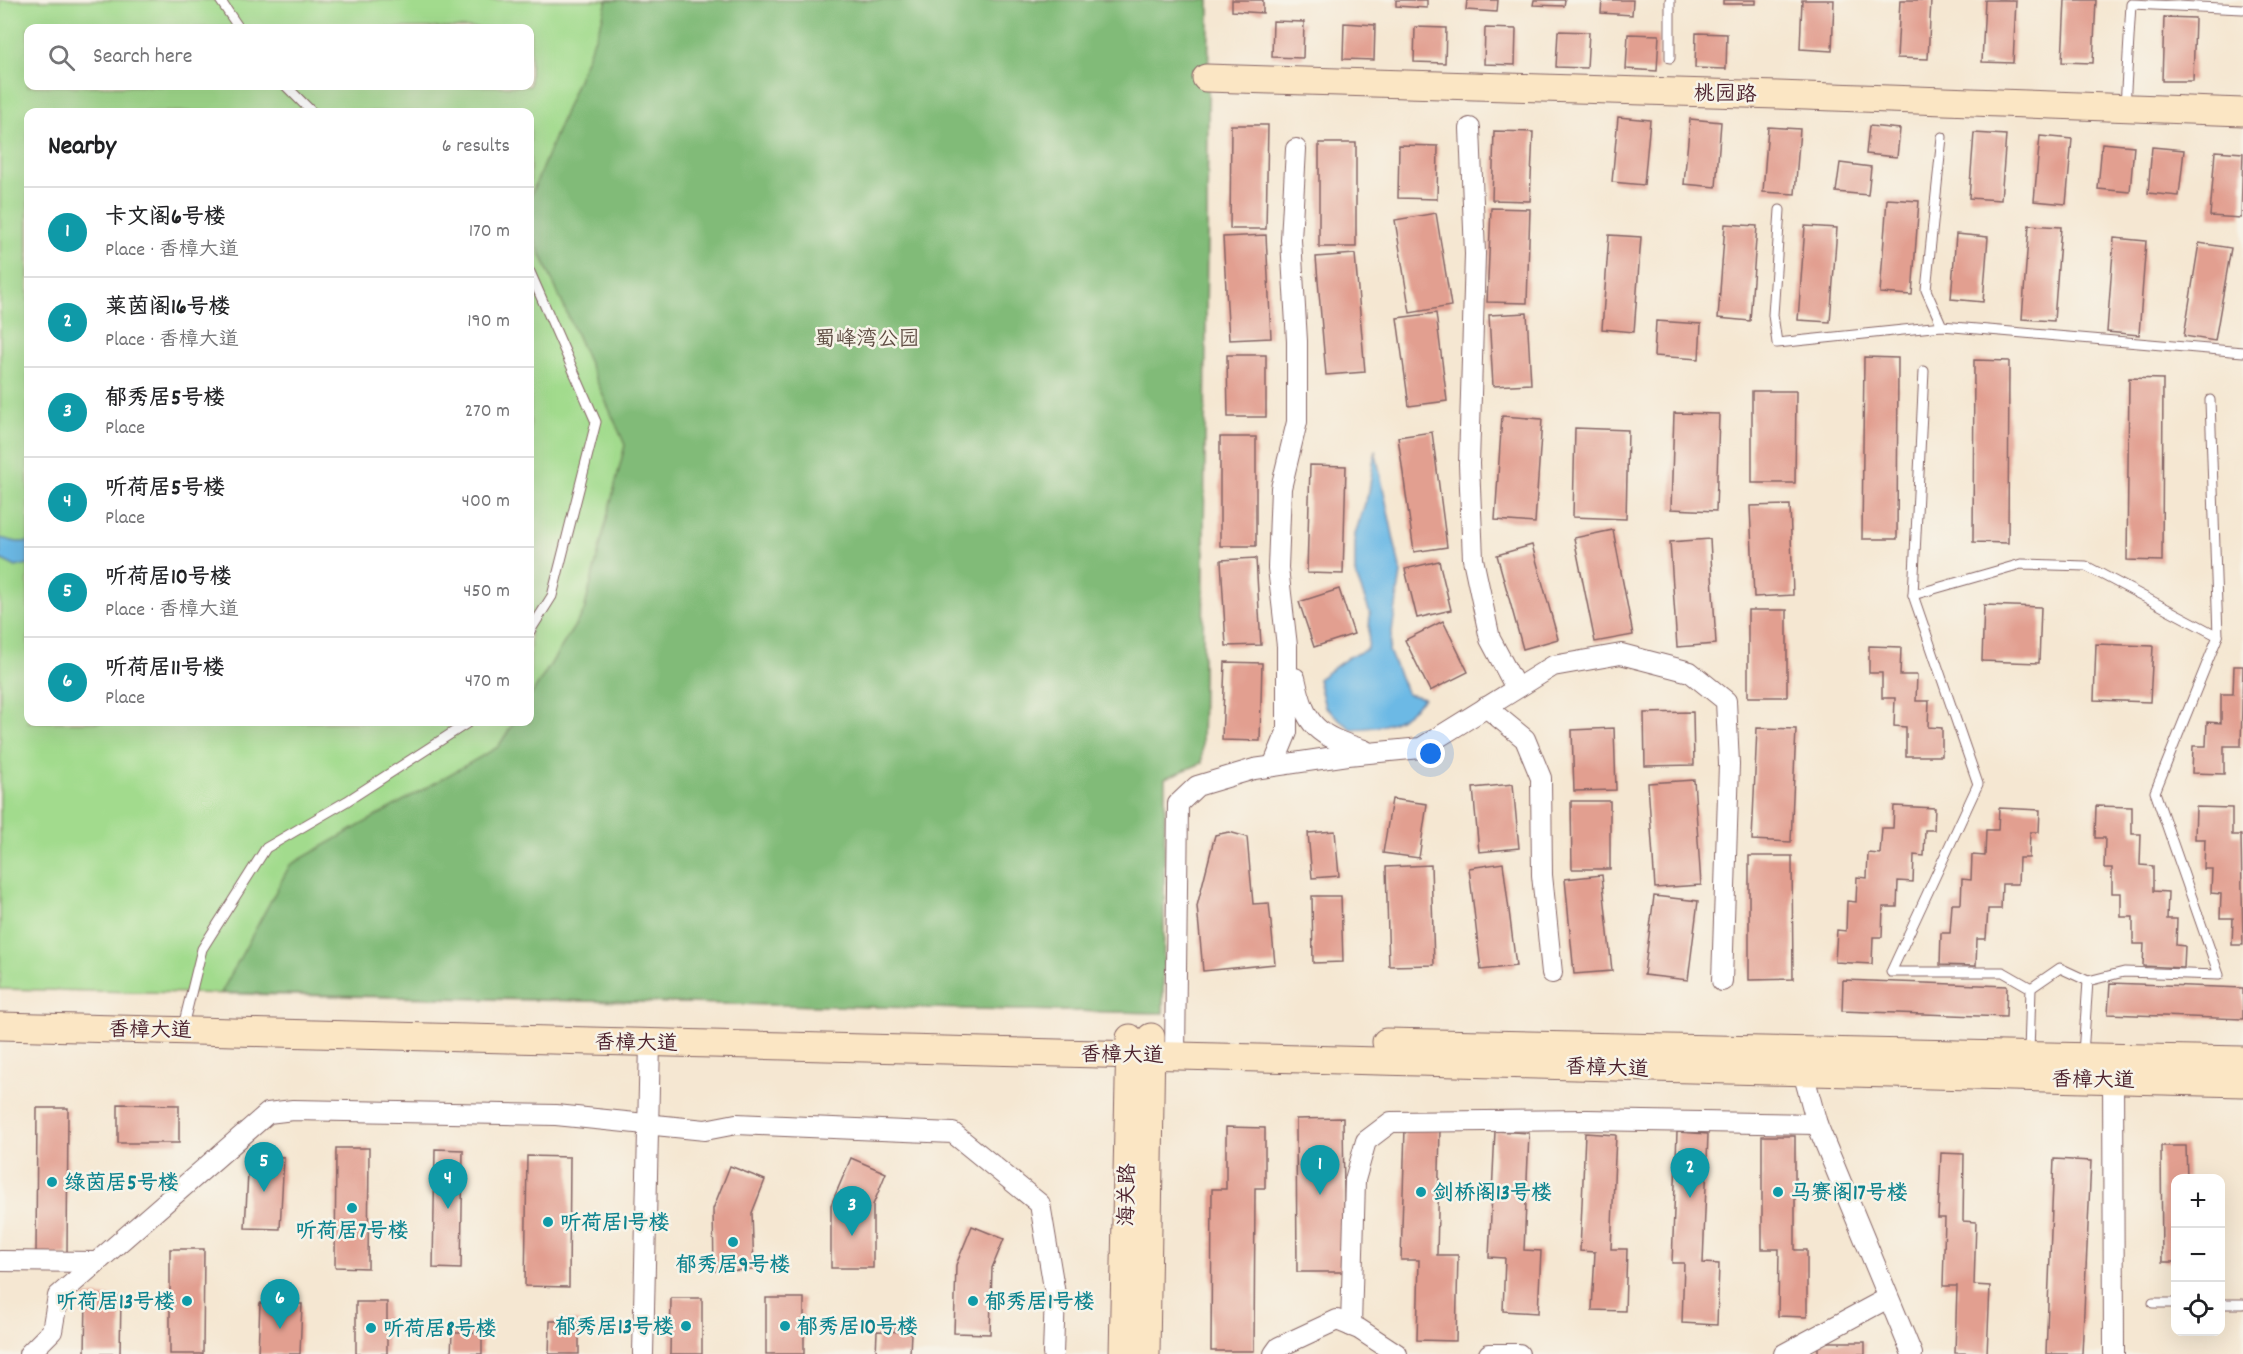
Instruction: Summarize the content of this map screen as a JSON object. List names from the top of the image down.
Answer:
{
  "streets": {
    "street": ["桃园路", "香樟大道", "海关路"]
  },
  "crossings": [
    ["香樟大道", "海关路"]
  ],
  "parks": ["蜀峰湾公园"],
  "places": [
    "绿茵居5号楼",
    "剑桥阁13号楼",
    "马赛阁17号楼",
    "听荷居7号楼",
    "听荷居1号楼",
    "郁秀居9号楼",
    "听荷居13号楼",
    "郁秀居1号楼",
    "郁秀居13号楼",
    "郁秀居10号楼",
    "听荷居8号楼"
  ],
  "page": {
    "search": "Search here",
    "heading": ["Nearby", "6 results"],
    "list": [
      {
        "mark": "1",
        "name": "卡文阁6号楼",
        "note": "Place · 香樟大道",
        "value": "170 m"
      },
      {
        "mark": "2",
        "name": "莱茵阁16号楼",
        "note": "Place · 香樟大道",
        "value": "190 m"
      },
      {
        "mark": "3",
        "name": "郁秀居5号楼",
        "note": "Place",
        "value": "270 m"
      },
      {
        "mark": "4",
        "name": "听荷居5号楼",
        "note": "Place",
        "value": "400 m"
      },
      {
        "mark": "5",
        "name": "听荷居10号楼",
        "note": "Place · 香樟大道",
        "value": "450 m"
      },
      {
        "mark": "6",
        "name": "听荷居11号楼",
        "note": "Place",
        "value": "470 m"
      }
    ],
    "pins": [
      "5",
      "1",
      "2",
      "4",
      "3",
      "6"
    ],
    "map_buttons": ["+", "−"]
  }
}
